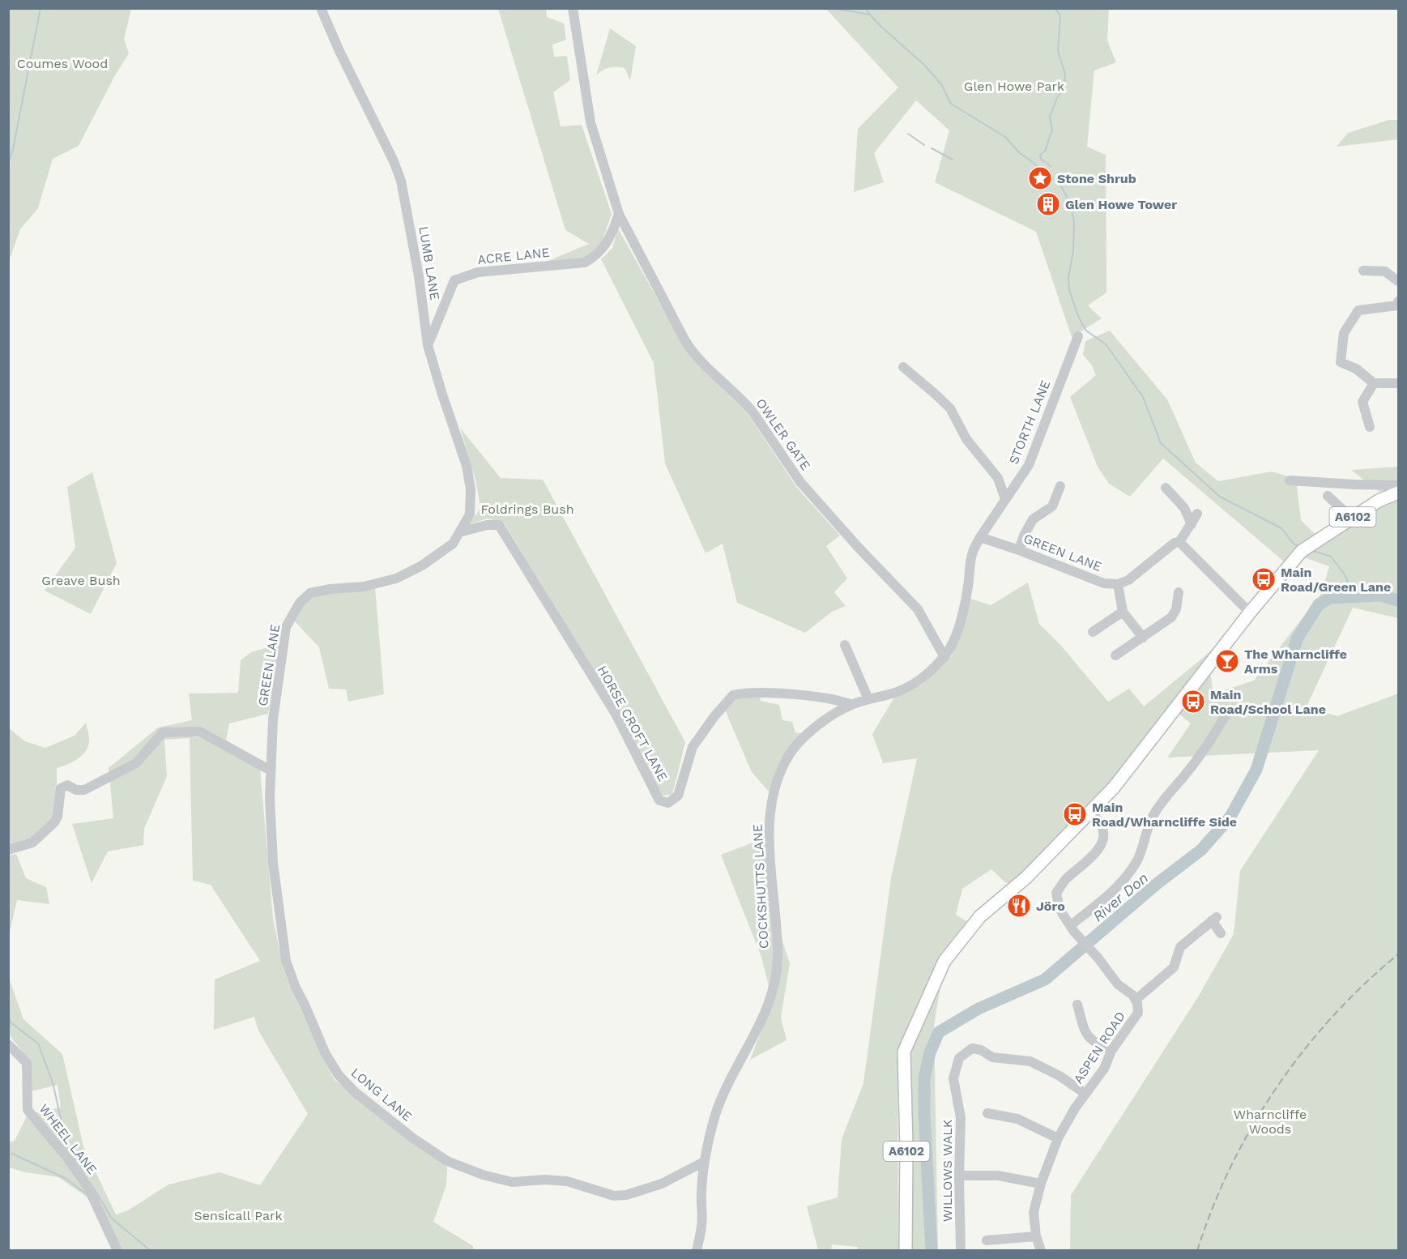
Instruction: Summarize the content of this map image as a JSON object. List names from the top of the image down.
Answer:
{
  "streets": {
    "main road": ["A6102"],
    "street": [
      "ACRE LANE",
      "LUMB LANE",
      "STORTH LANE",
      "OWLER GATE",
      "GREEN LANE",
      "HORSE CROFT LANE",
      "COCKSHUTTS LANE",
      "ASPEN ROAD",
      "LONG LANE",
      "WHEEL LANE",
      "WILLOWS WALK"
    ]
  },
  "crossings": [
    ["ACRE LANE", "LUMB LANE"],
    ["ACRE LANE", "OWLER GATE"],
    ["LUMB LANE", "GREEN LANE"],
    ["LUMB LANE", "HORSE CROFT LANE"],
    ["STORTH LANE", "GREEN LANE"],
    ["OWLER GATE", "COCKSHUTTS LANE"],
    ["A6102", "ASPEN ROAD"],
    ["GREEN LANE", "HORSE CROFT LANE"],
    ["GREEN LANE", "LONG LANE"],
    ["HORSE CROFT LANE", "COCKSHUTTS LANE"],
    ["COCKSHUTTS LANE", "LONG LANE"],
    ["ASPEN ROAD", "WILLOWS WALK"]
  ],
  "water": ["River Don"],
  "parks": [
    "Coumes Wood",
    "Glen Howe Park",
    "Foldrings Bush",
    "Greave Bush",
    "Wharncliffe Woods",
    "Sensicall Park"
  ],
  "places": {
    "place": ["Stone Shrub"],
    "building": ["Glen Howe Tower"],
    "bus stop": ["Main Road/Green Lane", "Main Road/School Lane", "Main Road/Wharncliffe Side"],
    "bar": ["The Wharncliffe Arms"],
    "restaurant": ["Jöro"]
  }
}
